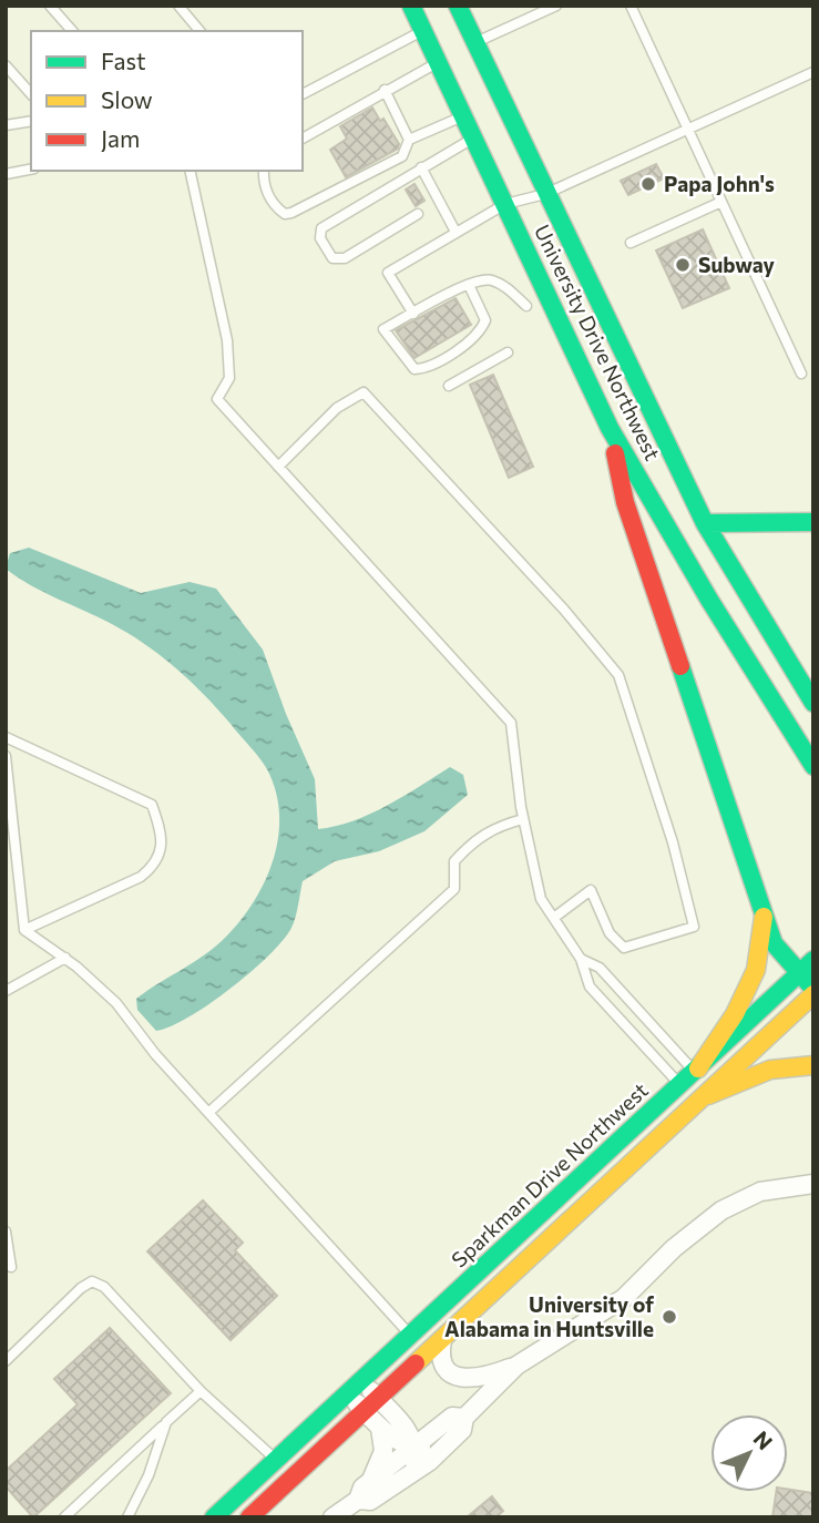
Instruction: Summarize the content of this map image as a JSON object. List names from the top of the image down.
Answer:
{
  "streets": {
    "main road": ["University Drive Northwest", "Sparkman Drive Northwest"]
  },
  "places": ["Papa John's", "Subway", "University of Alabama in Huntsville"],
  "legend": ["Fast", "Slow", "Jam"],
  "north": "top right"
}
